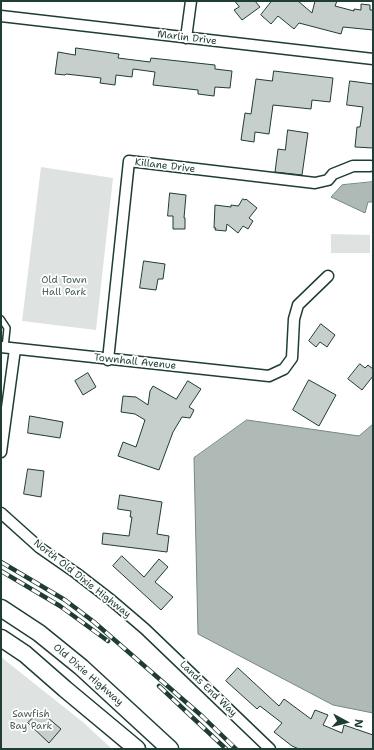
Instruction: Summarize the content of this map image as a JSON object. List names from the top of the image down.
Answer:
{
  "streets": {
    "main road": ["Old Dixie Highway"],
    "street": [
      "Marlin Drive",
      "Killane Drive",
      "Townhall Avenue",
      "North Old Dixie Highway",
      "Lands End Way"
    ]
  },
  "crossings": [
    ["Killane Drive", "Townhall Avenue"],
    ["North Old Dixie Highway", "Lands End Way"]
  ],
  "parks": ["Old Town Hall Park", "Sawfish Bay Park"],
  "north": "right"
}
